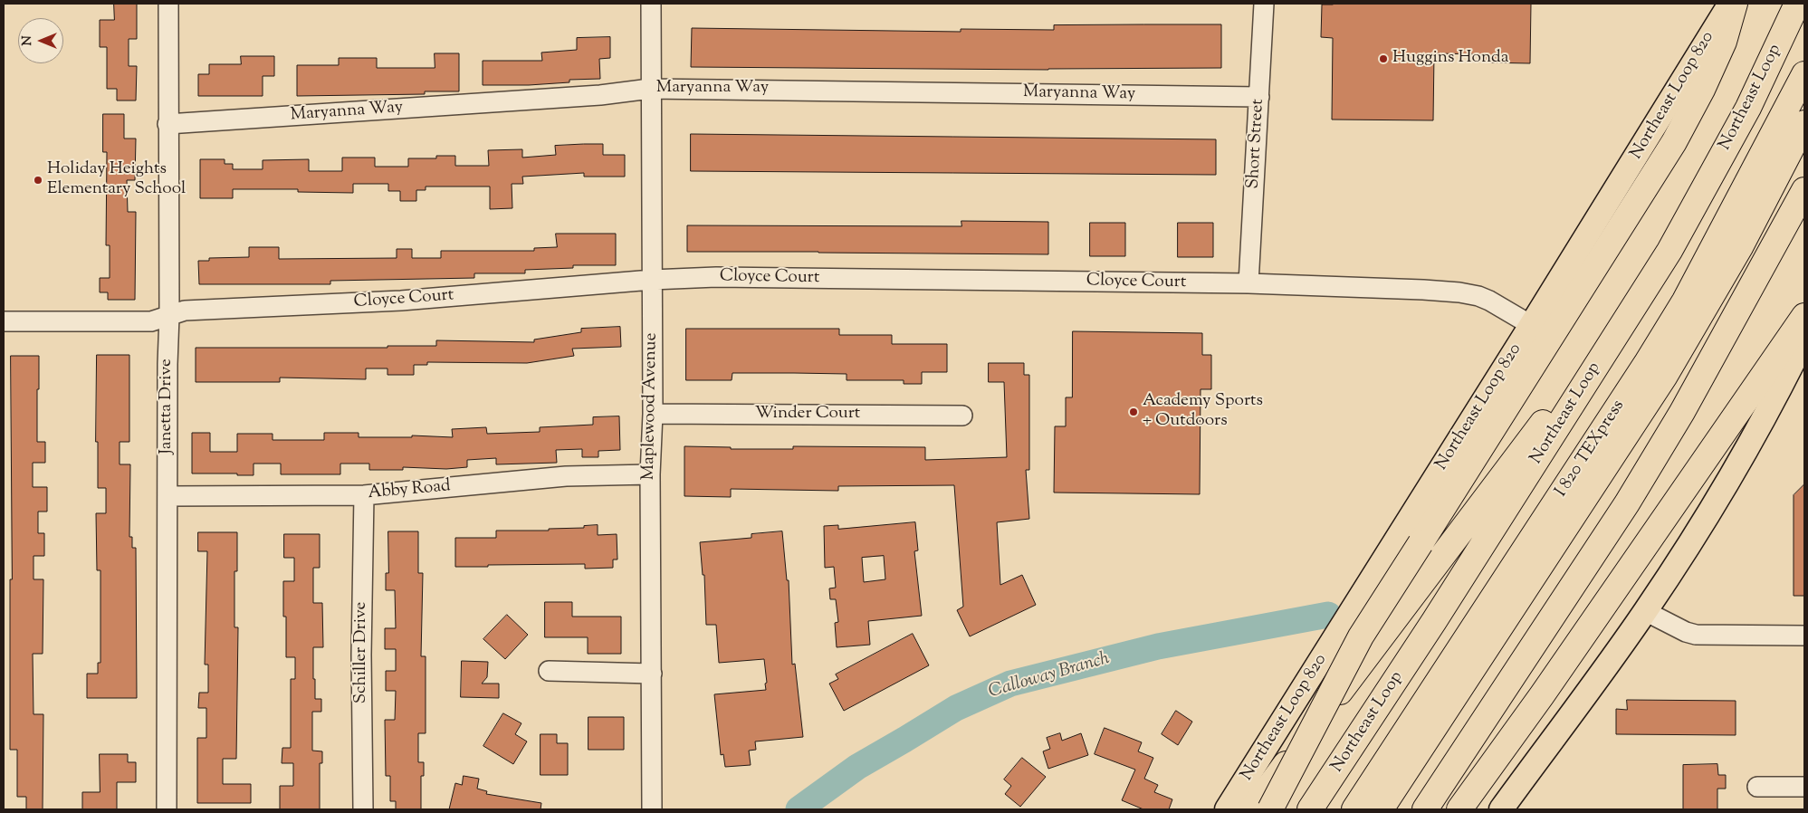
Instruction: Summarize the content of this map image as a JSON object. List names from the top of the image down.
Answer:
{
  "streets": {
    "highway": ["Northeast Loop", "I 820 TEXpress"],
    "main road": ["Northeast Loop 820"],
    "street": [
      "Maryanna Way",
      "Short Street",
      "Cloyce Court",
      "Janetta Drive",
      "Maplewood Avenue",
      "Winder Court",
      "Abby Road",
      "Schiller Drive"
    ]
  },
  "crossings": [
    ["Maryanna Way", "Short Street"],
    ["Maryanna Way", "Janetta Drive"],
    ["Maryanna Way", "Maplewood Avenue"],
    ["Northeast Loop 820", "Cloyce Court"],
    ["Short Street", "Cloyce Court"],
    ["Cloyce Court", "Janetta Drive"],
    ["Cloyce Court", "Maplewood Avenue"],
    ["Janetta Drive", "Abby Road"],
    ["Maplewood Avenue", "Winder Court"],
    ["Maplewood Avenue", "Abby Road"],
    ["Abby Road", "Schiller Drive"]
  ],
  "water": ["Calloway Branch"],
  "places": ["Huggins Honda", "Holiday Heights Elementary School", "Academy Sports + Outdoors"],
  "north": "left"
}
